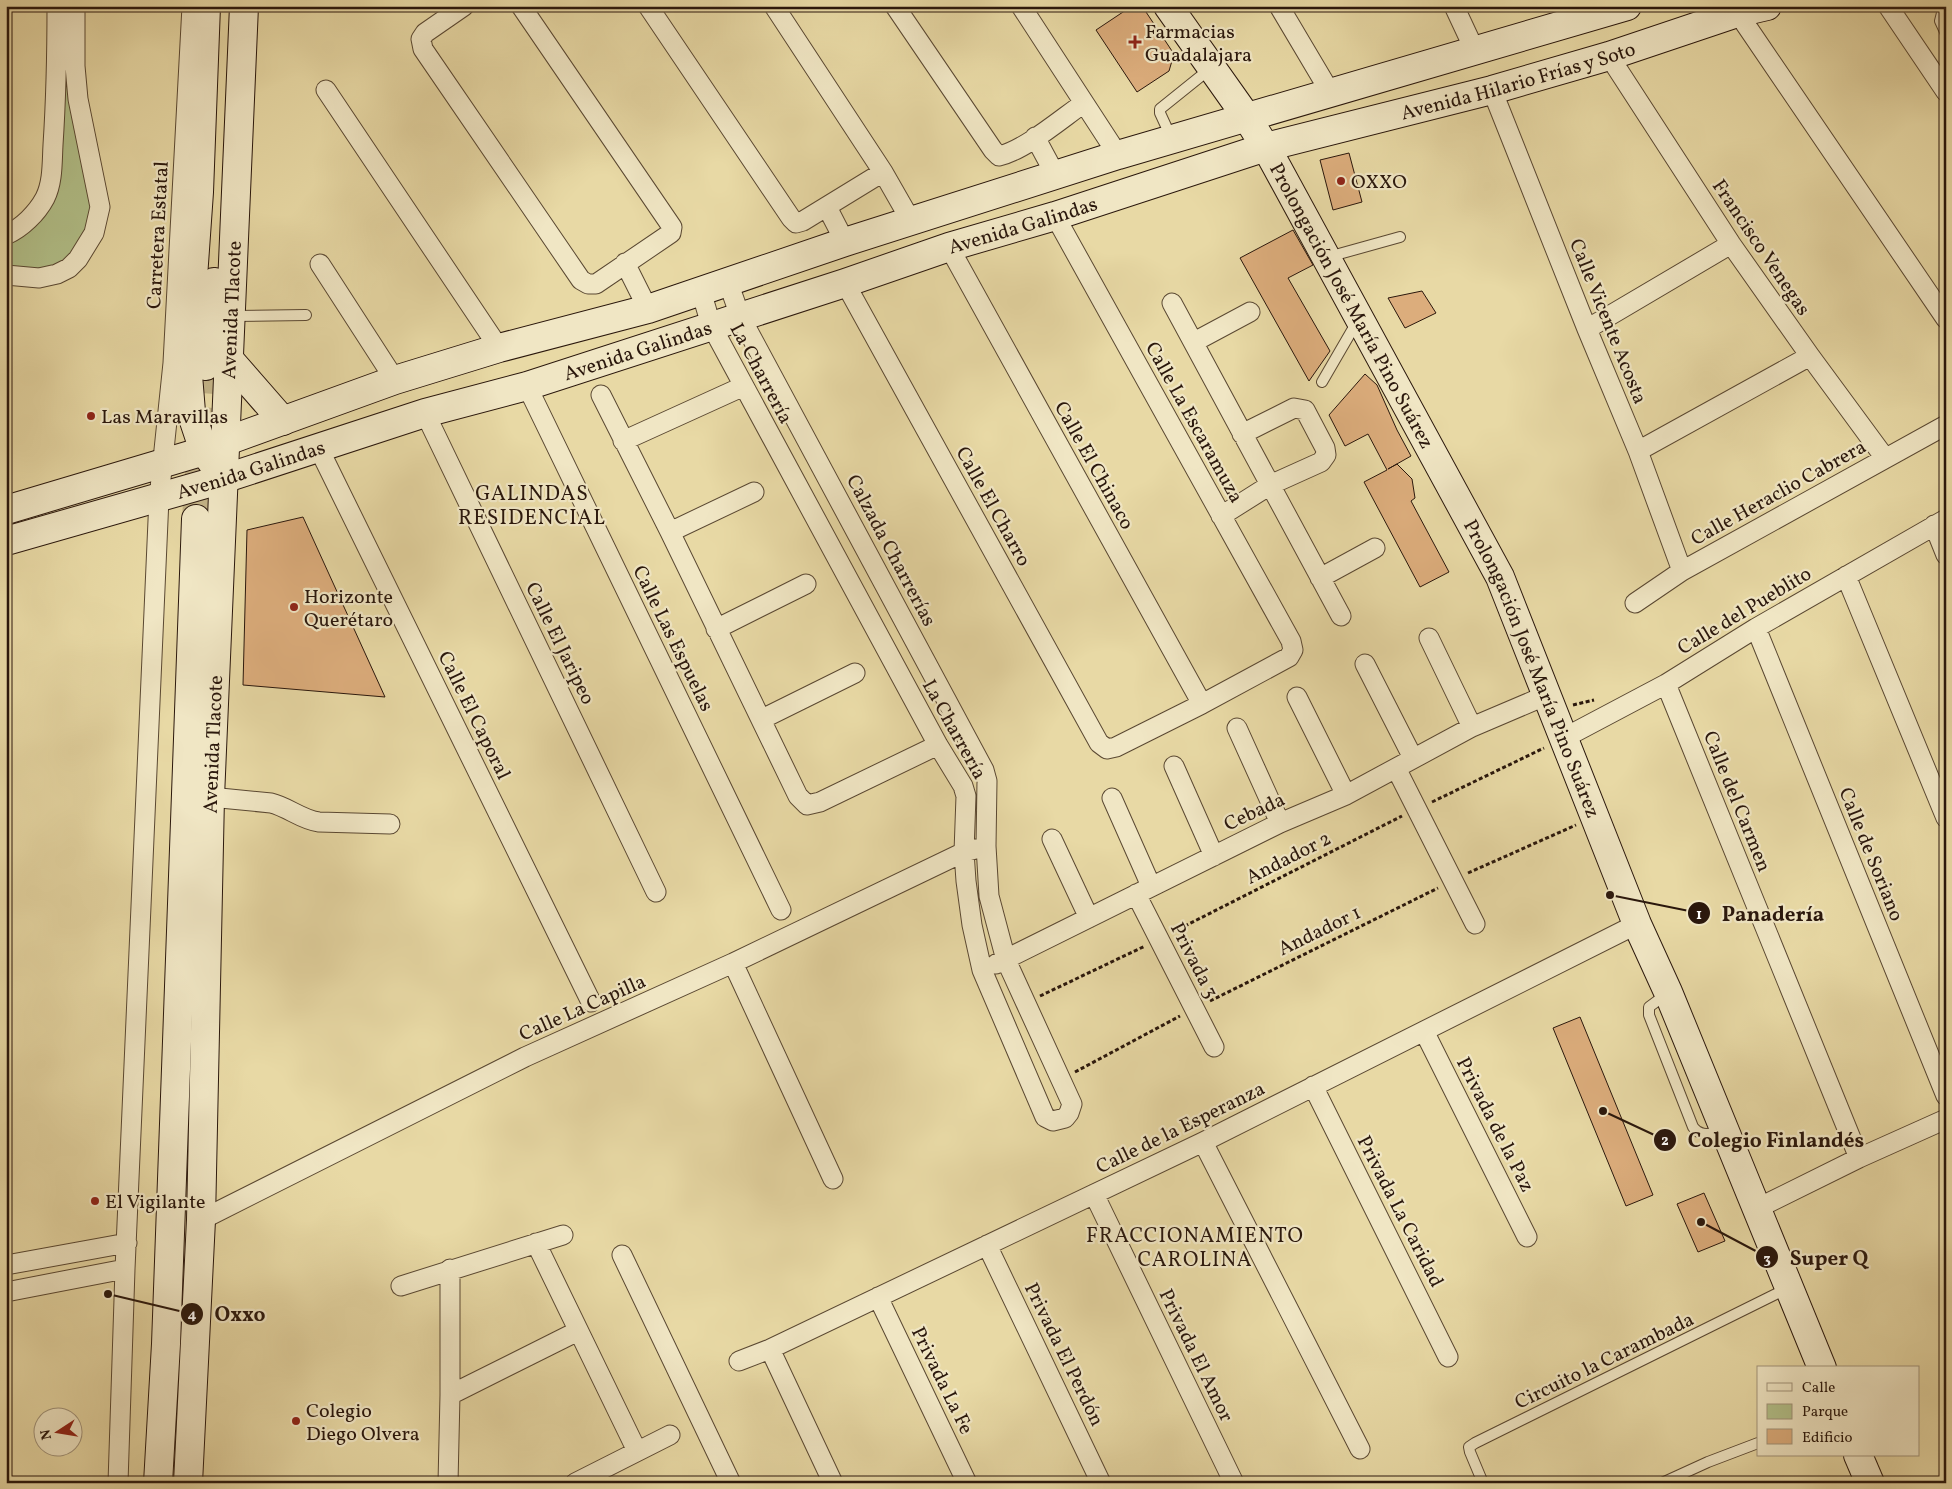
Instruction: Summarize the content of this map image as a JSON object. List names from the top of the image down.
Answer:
{
  "streets": {
    "main road": [
      "Avenida Hilario Frías y Soto",
      "Avenida Galindas",
      "Prolongación José María Pino Suárez",
      "Avenida Tlacote"
    ],
    "street": [
      "Carretera Estatal",
      "Francisco Venegas",
      "Calle Vicente Acosta",
      "La Charrería",
      "Calle La Escaramuza",
      "Calle El Chinaco",
      "Calle Heraclio Cabrera",
      "Calle El Charro",
      "Calzada Charrerías",
      "Calle del Pueblito",
      "Calle Las Espuelas",
      "Calle El Jaripeo",
      "Calle El Caporal",
      "Calle del Carmen",
      "Cebada",
      "Calle de Soriano",
      "Privada 3",
      "Calle La Capilla",
      "Privada de la Paz",
      "Calle de la Esperanza",
      "Privada La Caridad",
      "Privada El Perdón",
      "Privada El Amor",
      "Privada La Fe"
    ],
    "lane": ["Circuito la Carambada"],
    "path": ["Andador 2", "Andador 1"]
  },
  "crossings": [
    ["Avenida Hilario Frías y Soto", "Avenida Galindas"],
    ["Avenida Hilario Frías y Soto", "Francisco Venegas"],
    ["Avenida Hilario Frías y Soto", "Prolongación José María Pino Suárez"],
    ["Avenida Hilario Frías y Soto", "Calle Vicente Acosta"],
    ["Avenida Galindas", "Carretera Estatal"],
    ["Avenida Galindas", "Prolongación José María Pino Suárez"],
    ["Avenida Galindas", "Avenida Tlacote"],
    ["Avenida Galindas", "La Charrería"],
    ["Avenida Galindas", "Calle La Escaramuza"],
    ["Avenida Galindas", "Calle El Chinaco"],
    ["Avenida Galindas", "Calle El Charro"],
    ["Avenida Galindas", "Calzada Charrerías"],
    ["Avenida Galindas", "Calle Las Espuelas"],
    ["Avenida Galindas", "Calle El Jaripeo"],
    ["Avenida Galindas", "Calle El Caporal"],
    ["Francisco Venegas", "Calle Heraclio Cabrera"],
    ["Prolongación José María Pino Suárez", "Calle del Pueblito"],
    ["Prolongación José María Pino Suárez", "Cebada"],
    ["Prolongación José María Pino Suárez", "Andador 2"],
    ["Prolongación José María Pino Suárez", "Andador 1"],
    ["Prolongación José María Pino Suárez", "Calle de la Esperanza"],
    ["Prolongación José María Pino Suárez", "Circuito la Carambada"],
    ["Avenida Tlacote", "Calle La Capilla"],
    ["Calle Vicente Acosta", "Calle Heraclio Cabrera"],
    ["La Charrería", "Calzada Charrerías"],
    ["La Charrería", "Cebada"],
    ["La Charrería", "Andador 2"],
    ["La Charrería", "Andador 1"],
    ["La Charrería", "Calle La Capilla"],
    ["Calle La Escaramuza", "Calle El Chinaco"],
    ["Calle La Escaramuza", "Calle El Charro"],
    ["Calle El Chinaco", "Calle El Charro"],
    ["Calzada Charrerías", "Cebada"],
    ["Calzada Charrerías", "Calle La Capilla"],
    ["Calle del Pueblito", "Calle del Carmen"],
    ["Calle del Pueblito", "Calle de Soriano"],
    ["Calle del Pueblito", "Andador 2"],
    ["Cebada", "Privada 3"],
    ["Andador 2", "Privada 3"],
    ["Andador 1", "Privada 3"],
    ["Privada de la Paz", "Calle de la Esperanza"],
    ["Calle de la Esperanza", "Privada La Caridad"],
    ["Calle de la Esperanza", "Privada El Perdón"],
    ["Calle de la Esperanza", "Privada El Amor"],
    ["Calle de la Esperanza", "Privada La Fe"]
  ],
  "districts": ["GALINDAS RESIDENCIAL", "FRACCIONAMIENTO CAROLINA"],
  "places": {
    "health": ["Farmacias Guadalajara"],
    "other": [
      "OXXO",
      "Las Maravillas",
      "Horizonte Querétaro",
      "Panadería",
      "Colegio Finlandés",
      "El Vigilante",
      "Super Q",
      "Oxxo",
      "Colegio Diego Olvera"
    ]
  },
  "legend": ["Calle", "Parque", "Edificio"],
  "north": "left"
}
